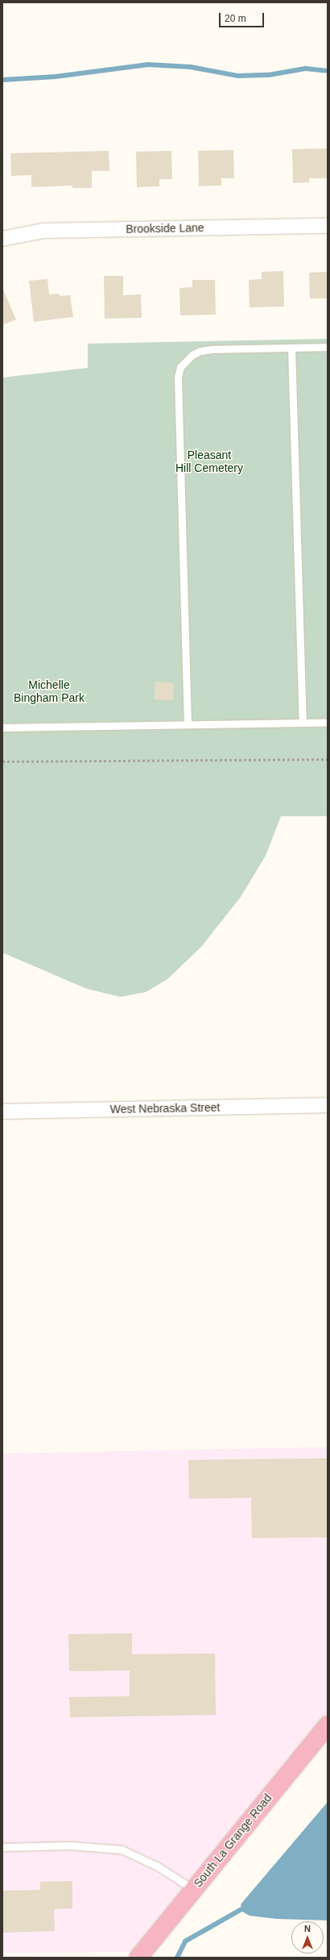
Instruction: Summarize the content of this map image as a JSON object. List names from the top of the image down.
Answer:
{
  "streets": {
    "main road": ["South La Grange Road"],
    "street": ["Brookside Lane", "West Nebraska Street"]
  },
  "parks": ["Pleasant Hill Cemetery", "Michelle Bingham Park"],
  "scale_bar": "20 m",
  "north": "top"
}
